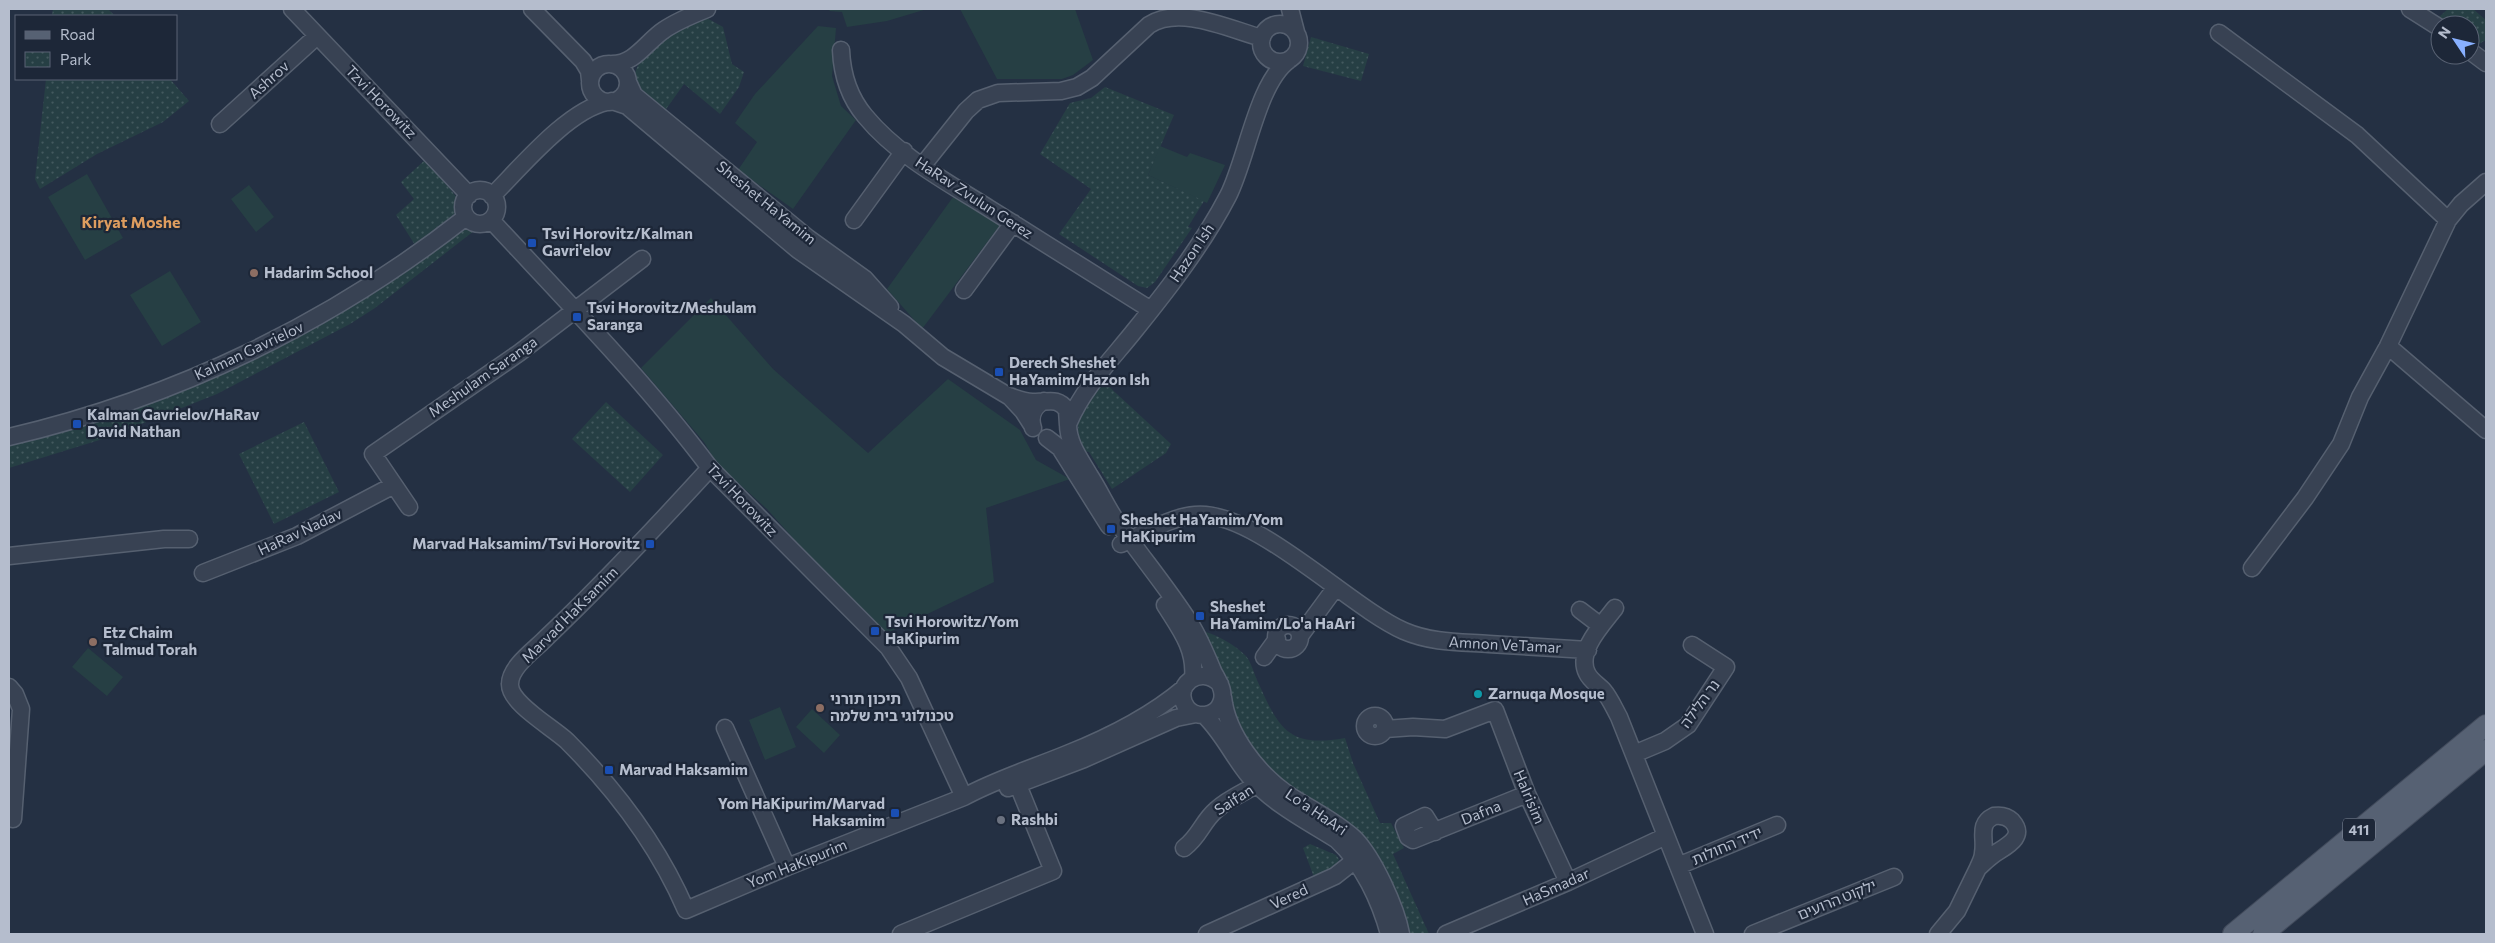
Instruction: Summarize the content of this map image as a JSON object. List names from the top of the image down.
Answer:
{
  "streets": {
    "main road": ["411"],
    "street": [
      "Ashrov",
      "Tzvi Horowitz",
      "HaRav Zvulun Gerez",
      "Sheshet HaYamim",
      "Hazon Ish",
      "Kalman Gavrielov",
      "Meshulam Saranga",
      "HaRav Nadav",
      "Marvad HaKsamim",
      "Amnon VeTamar",
      "נר הלילה",
      "HaIrisim",
      "Saifan",
      "Lo'a HaAri",
      "Dafna",
      "ידיד החולות",
      "Yom HaKipurim",
      "HaSmadar",
      "Vered",
      "ילקוט הרועים"
    ]
  },
  "crossings": [
    ["Ashrov", "Tzvi Horowitz"],
    ["Tzvi Horowitz", "Kalman Gavrielov"],
    ["Tzvi Horowitz", "Meshulam Saranga"],
    ["Tzvi Horowitz", "Marvad HaKsamim"],
    ["Tzvi Horowitz", "Yom HaKipurim"],
    ["HaRav Zvulun Gerez", "Hazon Ish"],
    ["Sheshet HaYamim", "Hazon Ish"],
    ["Meshulam Saranga", "HaRav Nadav"],
    ["Marvad HaKsamim", "Yom HaKipurim"],
    ["HaIrisim", "Dafna"],
    ["HaIrisim", "HaSmadar"],
    ["Saifan", "Lo'a HaAri"],
    ["Lo'a HaAri", "Yom HaKipurim"],
    ["Lo'a HaAri", "Vered"]
  ],
  "districts": ["Kiryat Moshe"],
  "places": {
    "transit": [
      "Tsvi Horovitz/Kalman Gavri'elov",
      "Tsvi Horovitz/Meshulam Saranga",
      "Derech Sheshet HaYamim/Hazon Ish",
      "Kalman Gavrielov/HaRav David Nathan",
      "Sheshet HaYamim/Yom HaKipurim",
      "Marvad Haksamim/Tsvi Horovitz",
      "Sheshet HaYamim/Lo'a HaAri",
      "Tsvi Horowitz/Yom HaKipurim",
      "Marvad Haksamim",
      "Yom HaKipurim/Marvad Haksamim"
    ],
    "other": [
      "Hadarim School",
      "Etz Chaim Talmud Torah",
      "Zarnuqa Mosque",
      "תיכון תורני טכנולוגי בית שלמה",
      "Rashbi"
    ]
  },
  "legend": ["Road", "Park"],
  "north": "top left"
}
